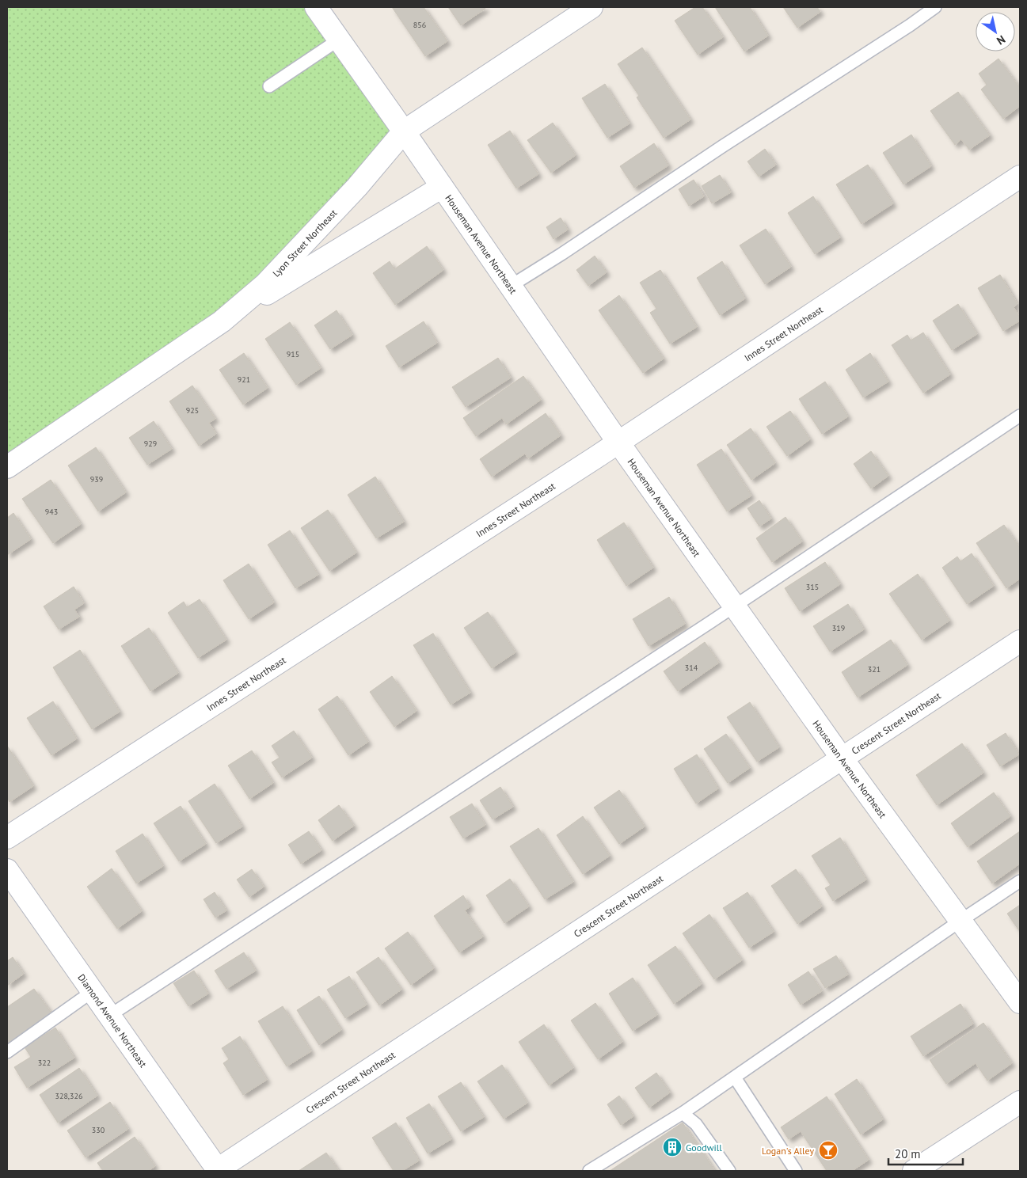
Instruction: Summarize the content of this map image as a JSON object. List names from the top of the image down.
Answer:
{
  "streets": {
    "street": [
      "Lyon Street Northeast",
      "Houseman Avenue Northeast",
      "Innes Street Northeast",
      "Crescent Street Northeast",
      "Diamond Avenue Northeast"
    ]
  },
  "crossings": [
    ["Lyon Street Northeast", "Houseman Avenue Northeast"],
    ["Houseman Avenue Northeast", "Innes Street Northeast"],
    ["Houseman Avenue Northeast", "Crescent Street Northeast"],
    ["Crescent Street Northeast", "Diamond Avenue Northeast"]
  ],
  "places": {
    "building": ["Goodwill"],
    "bar": ["Logan's Alley"]
  },
  "house_numbers": [
    "856",
    "915",
    "921",
    "925",
    "929",
    "939",
    "943",
    "315",
    "319",
    "314",
    "321",
    "322",
    "328,326",
    "330"
  ],
  "scale_bar": "20 m",
  "north": "bottom right"
}
